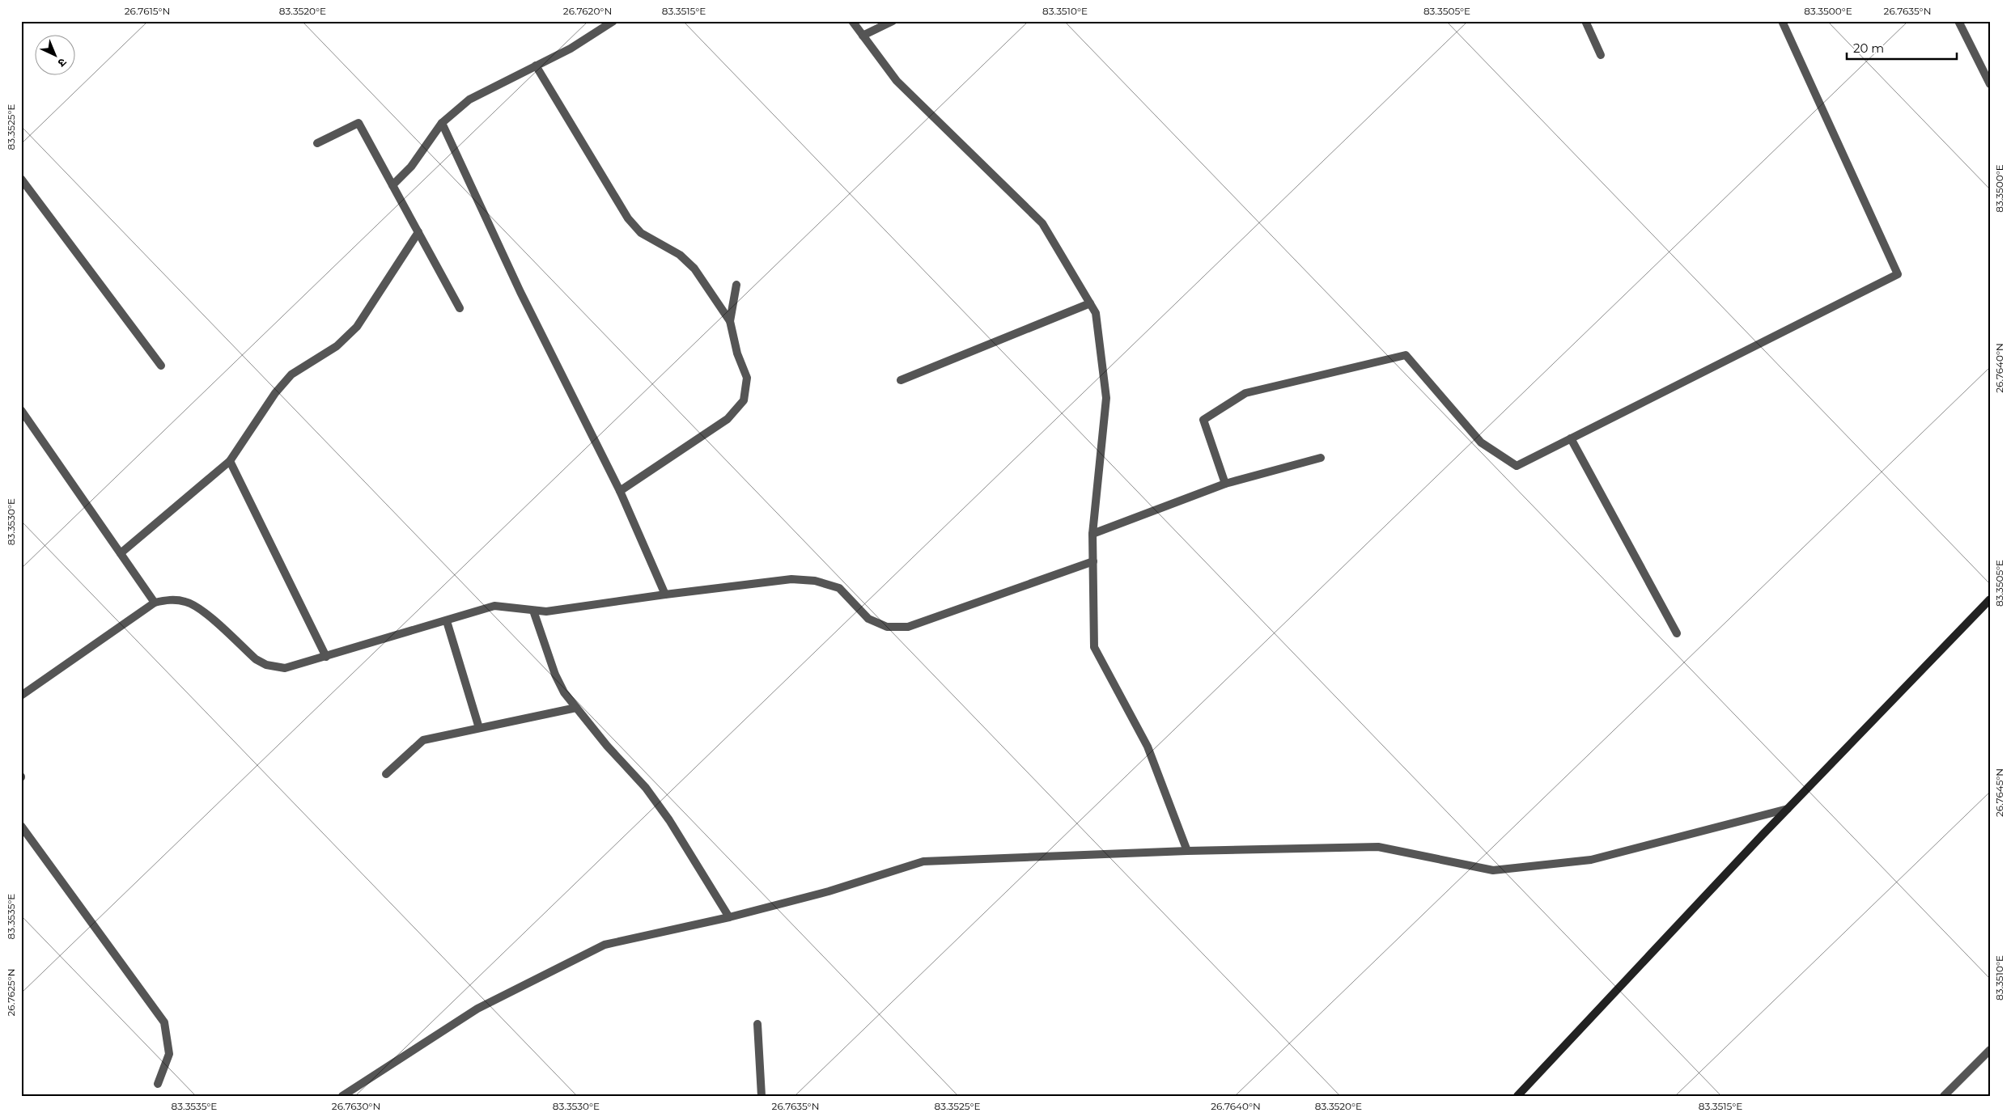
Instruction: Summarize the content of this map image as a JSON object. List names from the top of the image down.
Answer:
{
  "scale_bar": "20 m",
  "north": "bottom right",
  "coordinates": [
    "26.7615°N",
    "83.3520°E",
    "26.7620°N",
    "83.3515°E",
    "83.3510°E",
    "83.3505°E",
    "83.3500°E",
    "26.7635°N",
    "83.3525°E",
    "26.7640°N",
    "83.3530°E",
    "26.7645°N",
    "83.3535°E",
    "26.7625°N",
    "26.7630°N"
  ]
}
